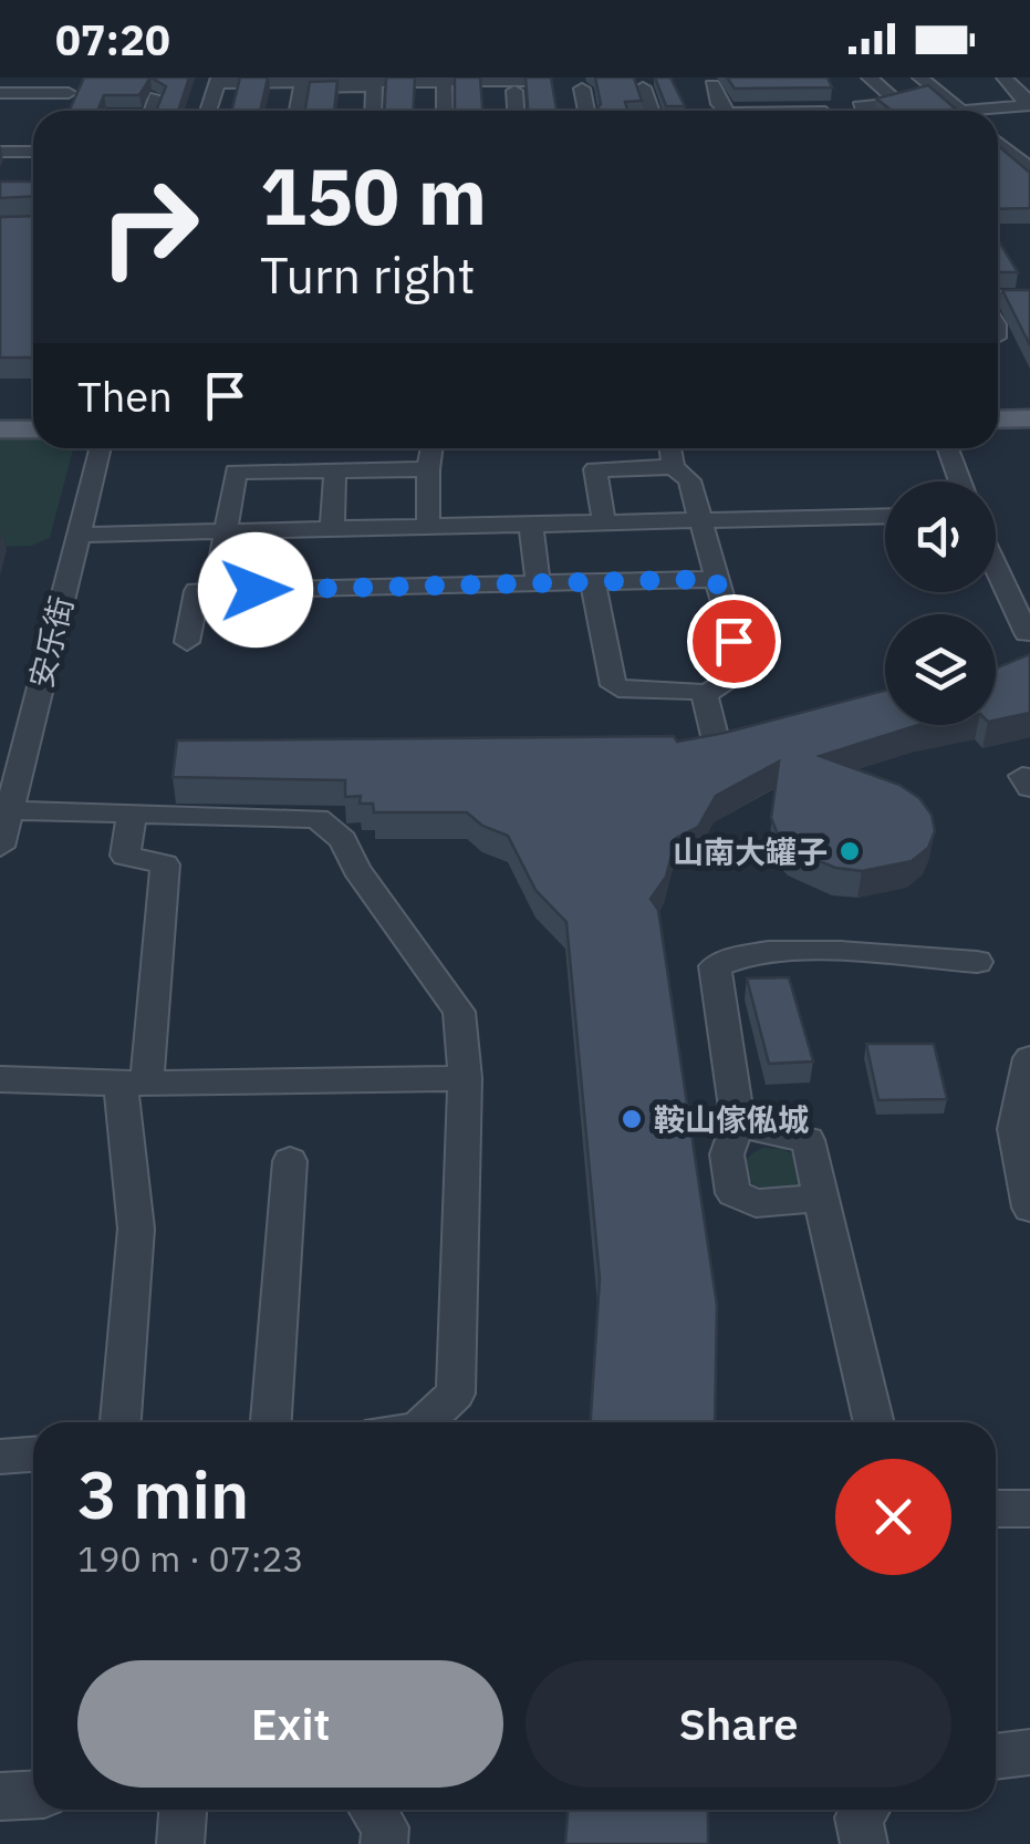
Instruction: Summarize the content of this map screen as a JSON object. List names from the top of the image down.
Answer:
{
  "streets": {
    "street": ["安乐街"]
  },
  "places": ["山南大罐子", "鞍山傢俬城"],
  "page": {
    "status": "07:20",
    "turn": ["150 m", "Turn right"],
    "then": "Then",
    "heading": ["3 min", "190 m · 07:23"],
    "buttons": ["Exit", "Share"]
  }
}
